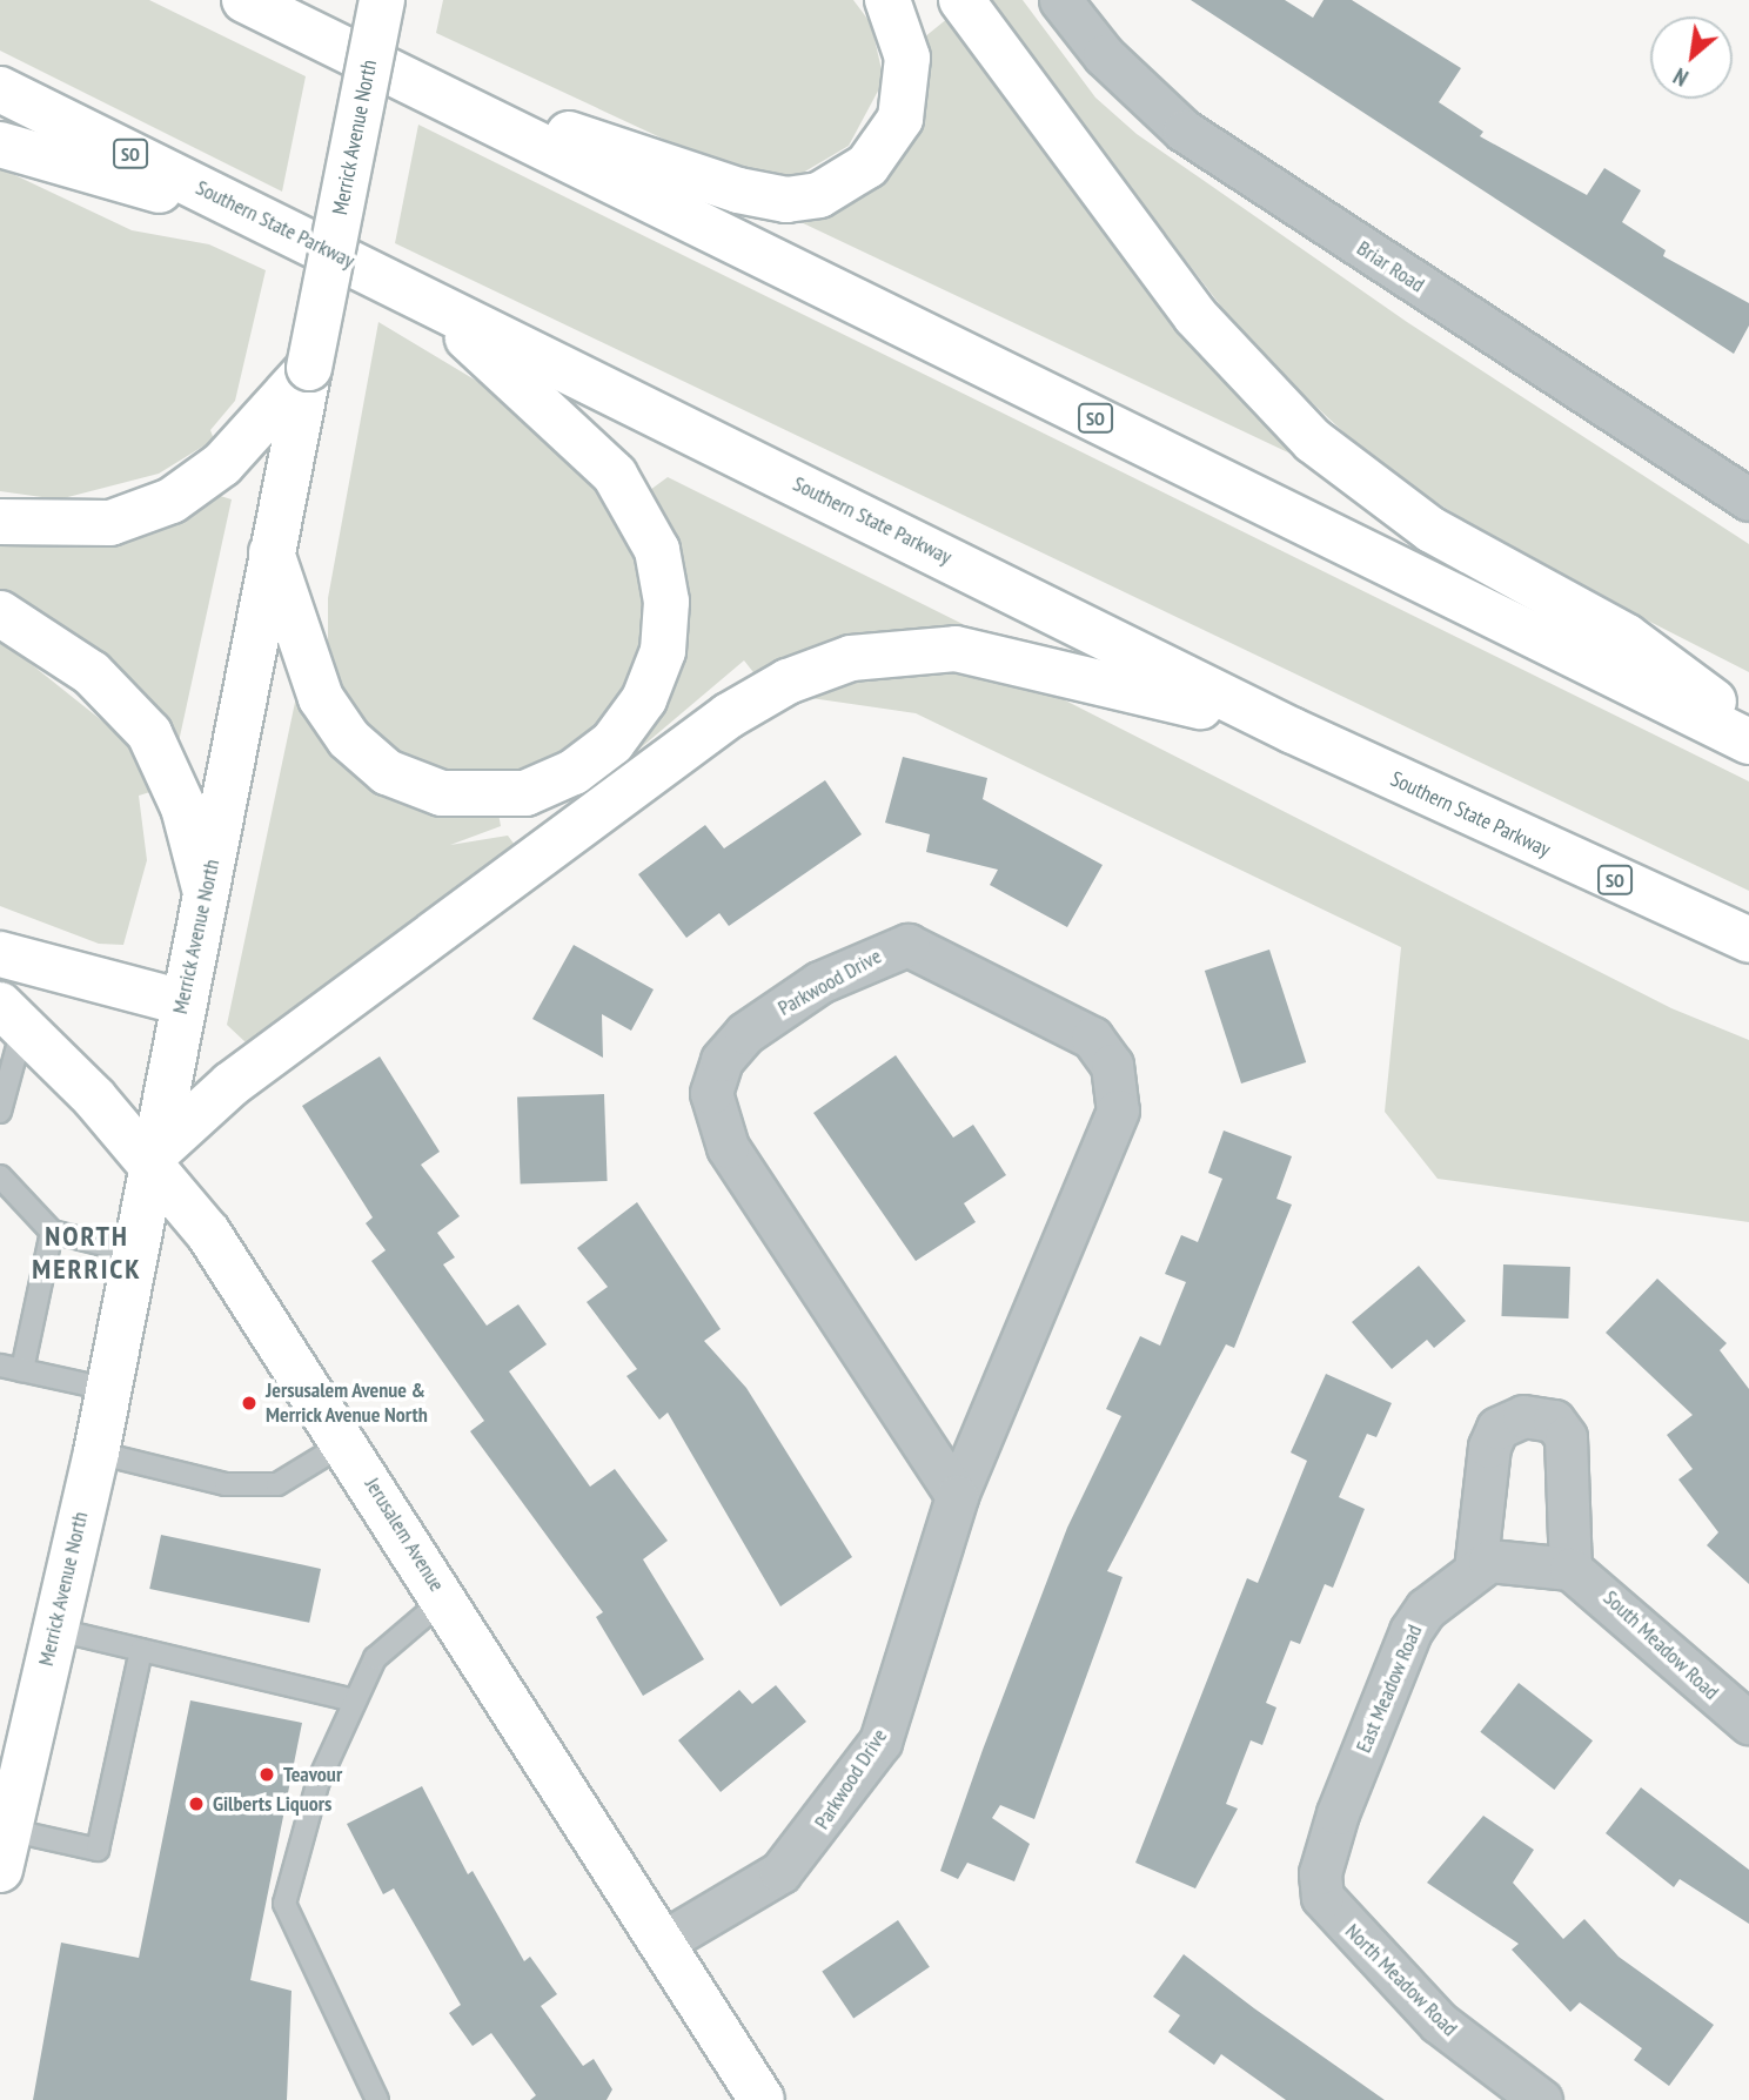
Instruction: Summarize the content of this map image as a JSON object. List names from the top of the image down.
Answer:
{
  "streets": {
    "main road": [
      "Merrick Avenue North",
      "SO",
      "Southern State Parkway",
      "Jerusalem Avenue"
    ],
    "street": [
      "Briar Road",
      "Parkwood Drive",
      "South Meadow Road",
      "East Meadow Road",
      "North Meadow Road"
    ]
  },
  "crossings": [
    ["Merrick Avenue North", "Jerusalem Avenue"],
    ["Parkwood Drive", "Jerusalem Avenue"],
    ["South Meadow Road", "East Meadow Road"],
    ["East Meadow Road", "North Meadow Road"]
  ],
  "districts": ["NORTH MERRICK"],
  "places": ["Jersusalem Avenue & Merrick Avenue North", "Teavour", "Gilberts Liquors"],
  "north": "bottom left"
}
